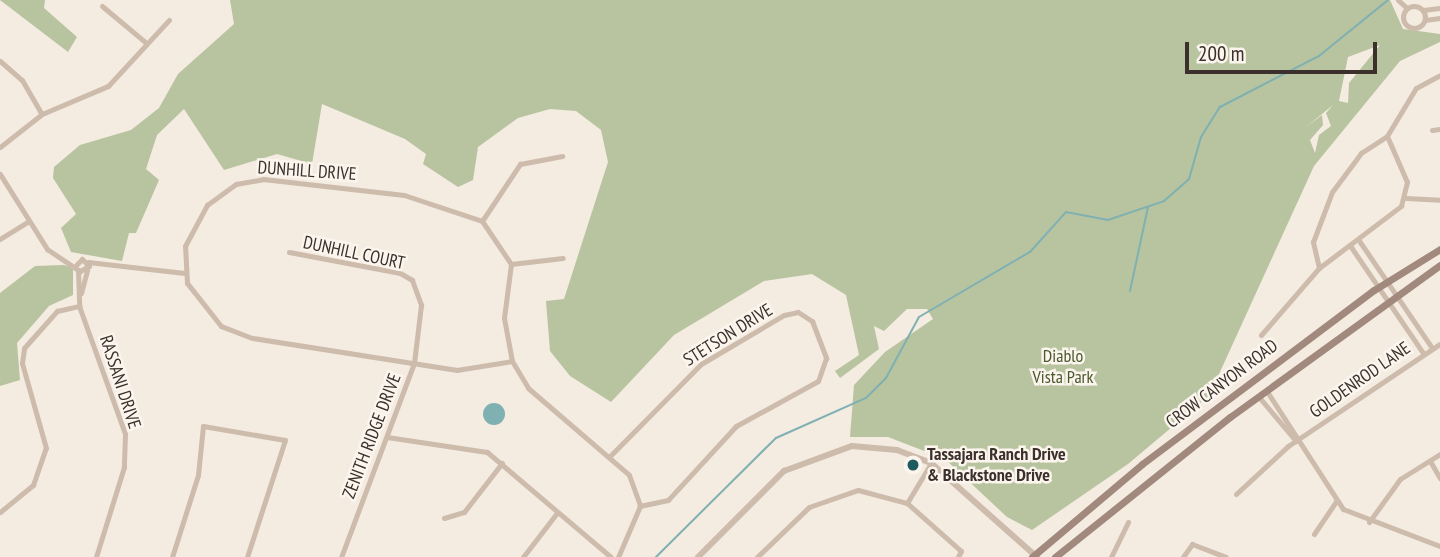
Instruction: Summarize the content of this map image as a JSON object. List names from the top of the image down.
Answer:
{
  "streets": {
    "main road": ["CROW CANYON ROAD"],
    "street": [
      "DUNHILL DRIVE",
      "DUNHILL COURT",
      "STETSON DRIVE",
      "GOLDENROD LANE",
      "RASSANI DRIVE",
      "ZENITH RIDGE DRIVE"
    ]
  },
  "crossings": [
    ["DUNHILL COURT", "ZENITH RIDGE DRIVE"]
  ],
  "parks": ["Diablo Vista Park"],
  "places": ["Tassajara Ranch Drive & Blackstone Drive"],
  "scale_bar": "200 m"
}
